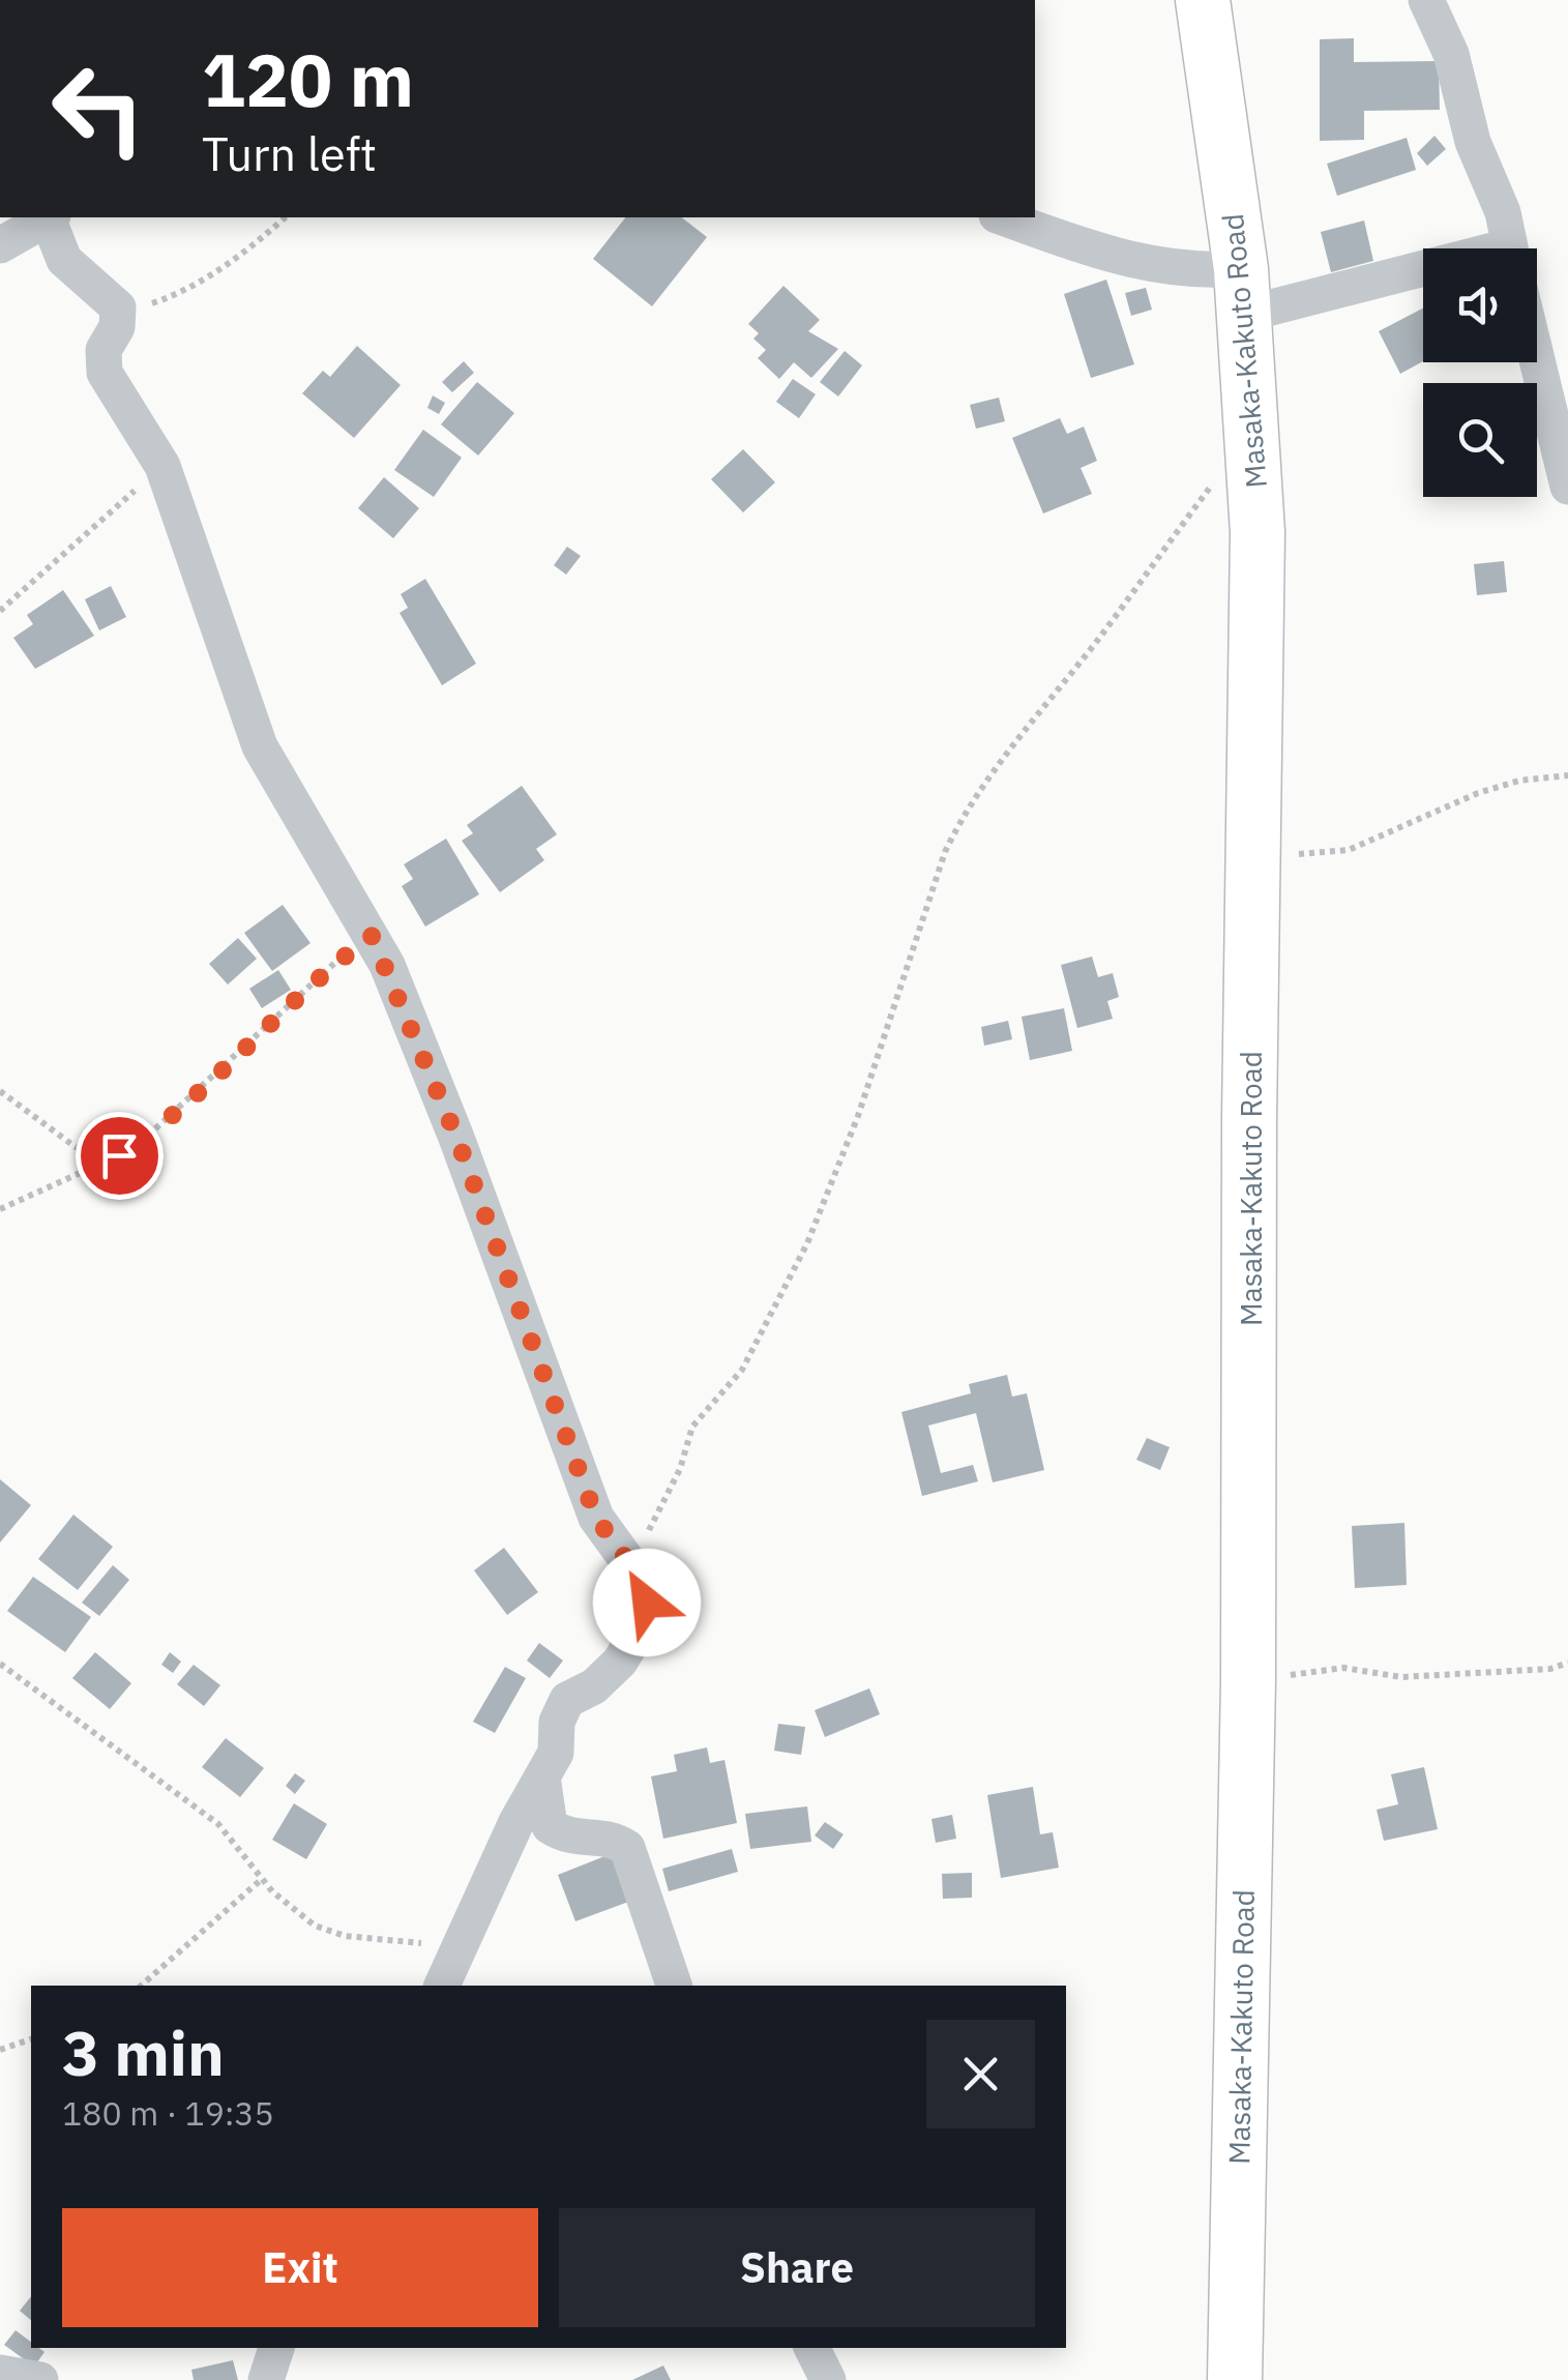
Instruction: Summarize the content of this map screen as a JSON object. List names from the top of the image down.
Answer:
{
  "streets": {
    "highway": ["Masaka-Kakuto Road"]
  },
  "page": {
    "turn": ["120 m", "Turn left"],
    "heading": ["3 min", "180 m · 19:35"],
    "buttons": ["Exit", "Share"]
  }
}
